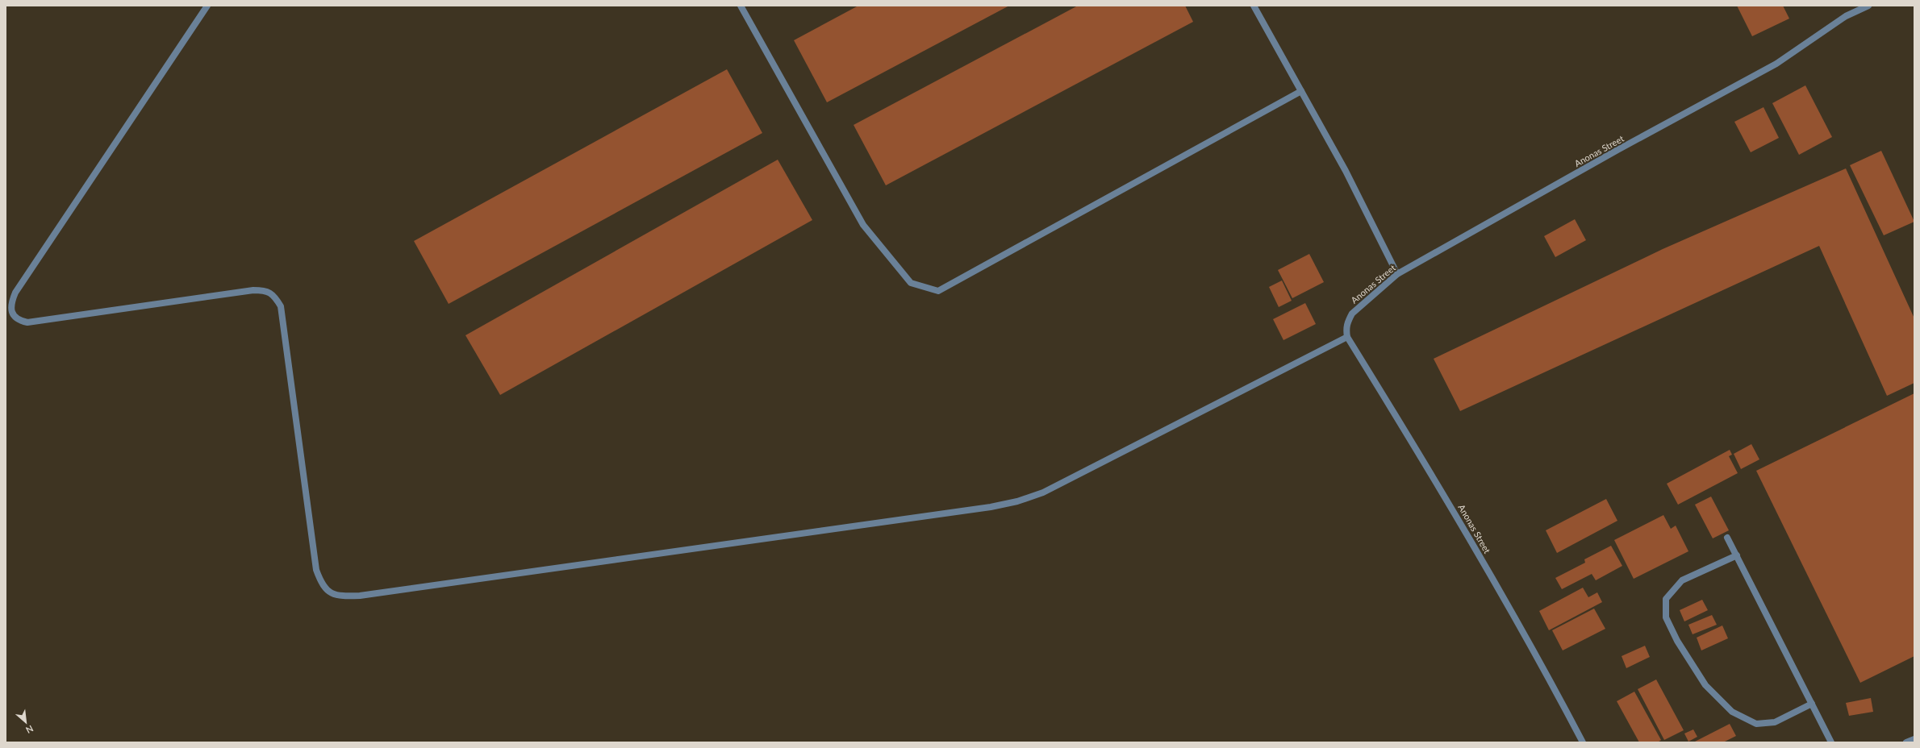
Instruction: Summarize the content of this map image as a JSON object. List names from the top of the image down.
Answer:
{
  "streets": {
    "street": ["Anonas Street"]
  },
  "north": "bottom right"
}
